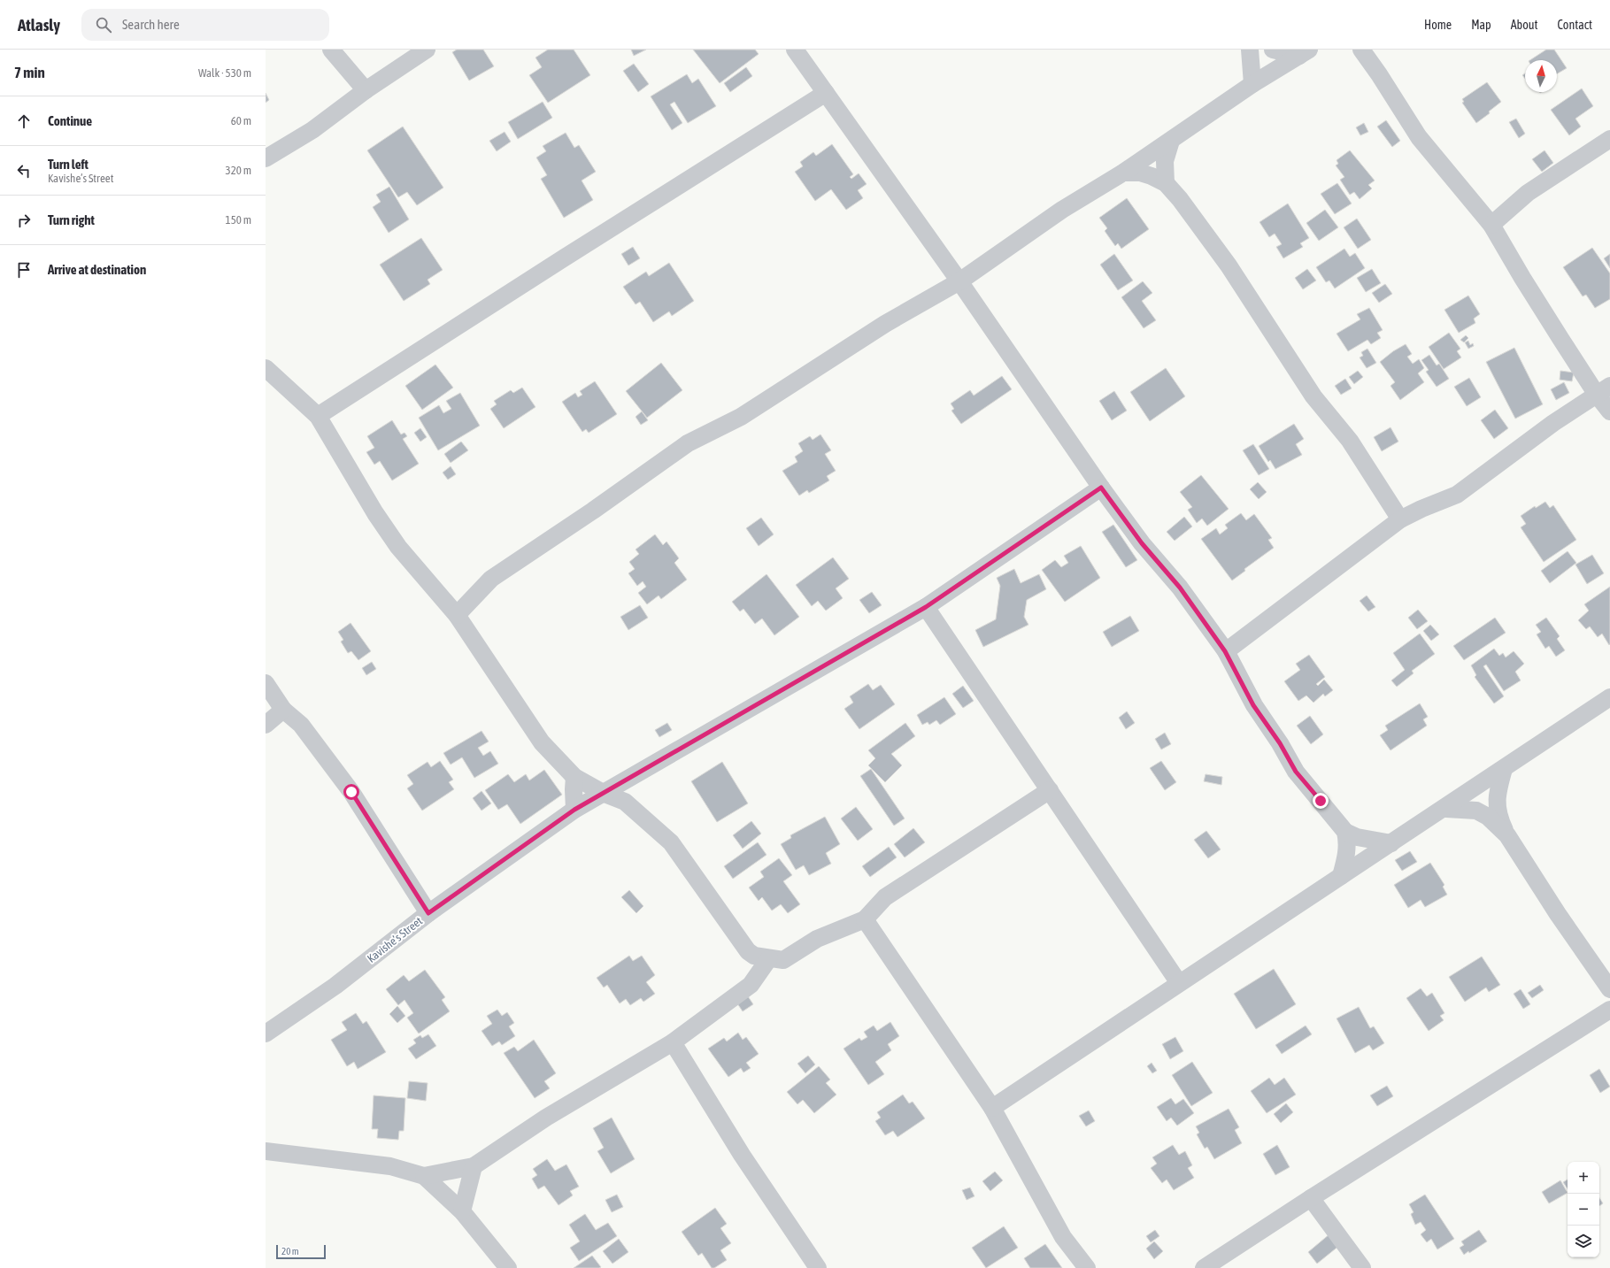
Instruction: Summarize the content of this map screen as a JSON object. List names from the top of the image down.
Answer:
{
  "streets": {
    "street": ["Kavishe’s Street"]
  },
  "scale_bar": "20 m",
  "north": "top",
  "page": {
    "header": "Atlasly",
    "search": "Search here",
    "nav": [
      "Home",
      "Map",
      "About",
      "Contact"
    ],
    "heading": ["7 min", "Walk · 530 m"],
    "list": [
      ["Continue", "60 m"],
      ["Turn left", "Kavishe’s Street", "320 m"],
      ["Turn right", "150 m"],
      "Arrive at destination"
    ],
    "map_buttons": ["+", "−"],
    "scale": "20 m"
  }
}
